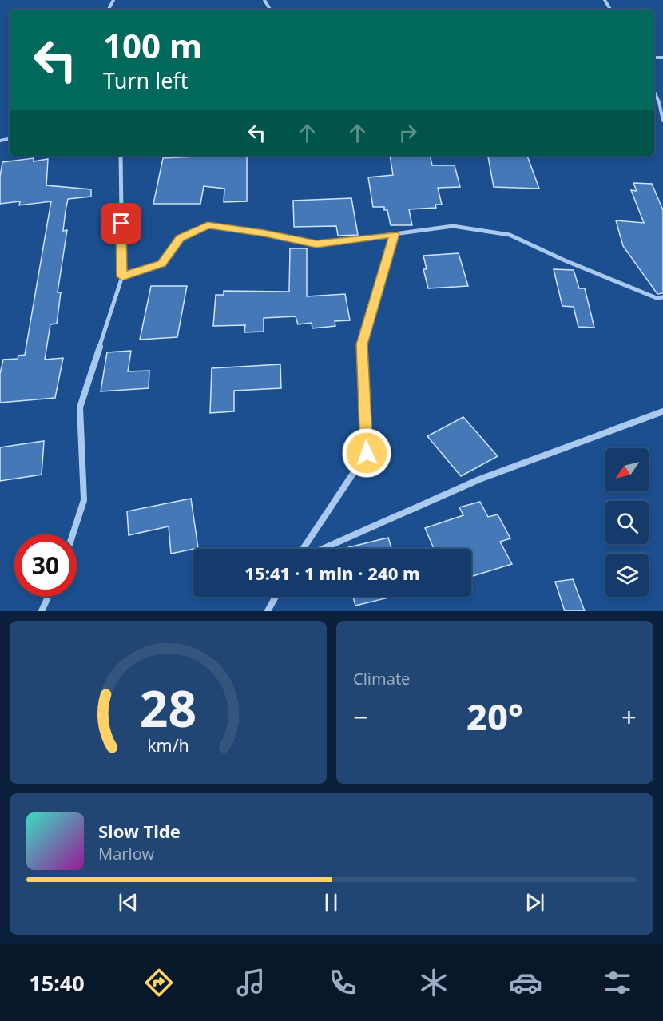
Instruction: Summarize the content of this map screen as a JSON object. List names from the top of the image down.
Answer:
{
  "north": "bottom left",
  "page": {
    "turn": ["100 m", "Turn left"],
    "limit": "30",
    "trip": "15:41 · 1 min · 240 m",
    "tile": "Climate",
    "heat": ["−", "20°", "+"],
    "song": ["Slow Tide", "Marlow"],
    "tabs": "15:40",
    "gauge": ["28", "km/h"]
  }
}
